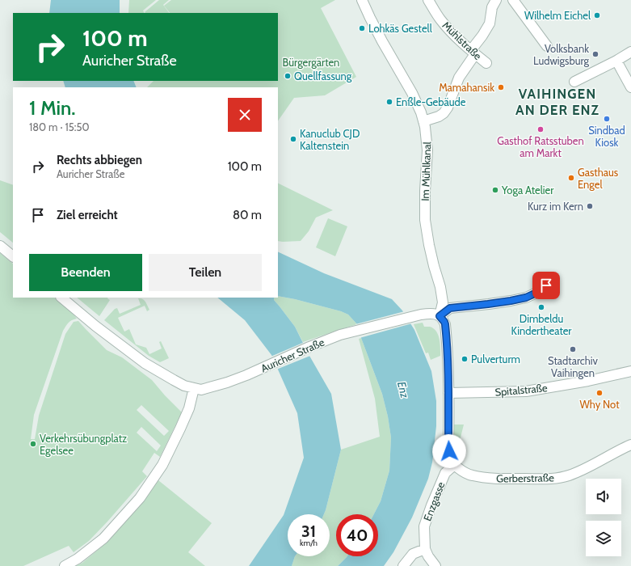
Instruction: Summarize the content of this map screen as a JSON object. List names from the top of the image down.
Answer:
{
  "streets": {
    "street": [
      "Mühlstraße",
      "Im Mühlkanal",
      "Auricher Straße",
      "Spitalstraße",
      "Gerberstraße",
      "Enzgasse"
    ]
  },
  "crossings": [
    ["Im Mühlkanal", "Auricher Straße"],
    ["Gerberstraße", "Enzgasse"]
  ],
  "districts": ["VAIHINGEN AN DER ENZ"],
  "water": ["Enz"],
  "parks": ["Bürgergärten"],
  "places": [
    "Wilhelm Eichel",
    "Lohkäs Gestell",
    "Volksbank Ludwigsburg",
    "Quellfassung",
    "Mamahansik",
    "Enßle-Gebäude",
    "Sindbad Kiosk",
    "Gasthof Ratsstuben am Markt",
    "Kanuclub CJD Kaltenstein",
    "Gasthaus Engel",
    "Yoga Atelier",
    "Kurz im Kern",
    "Dimbeldu Kindertheater",
    "Stadtarchiv Vaihingen",
    "Pulverturm",
    "Why Not",
    "Verkehrsübungplatz Egelsee"
  ],
  "page": {
    "turn": ["100 m", "Auricher Straße"],
    "heading": ["1 Min.", "180 m · 15:50"],
    "list": [
      {
        "name": "Rechts abbiegen",
        "note": "Auricher Straße",
        "value": "100 m"
      },
      {
        "name": "Ziel erreicht",
        "value": "80 m"
      }
    ],
    "buttons": ["Beenden", "Teilen"],
    "speed": "31 km/h",
    "limit": "40"
  }
}
